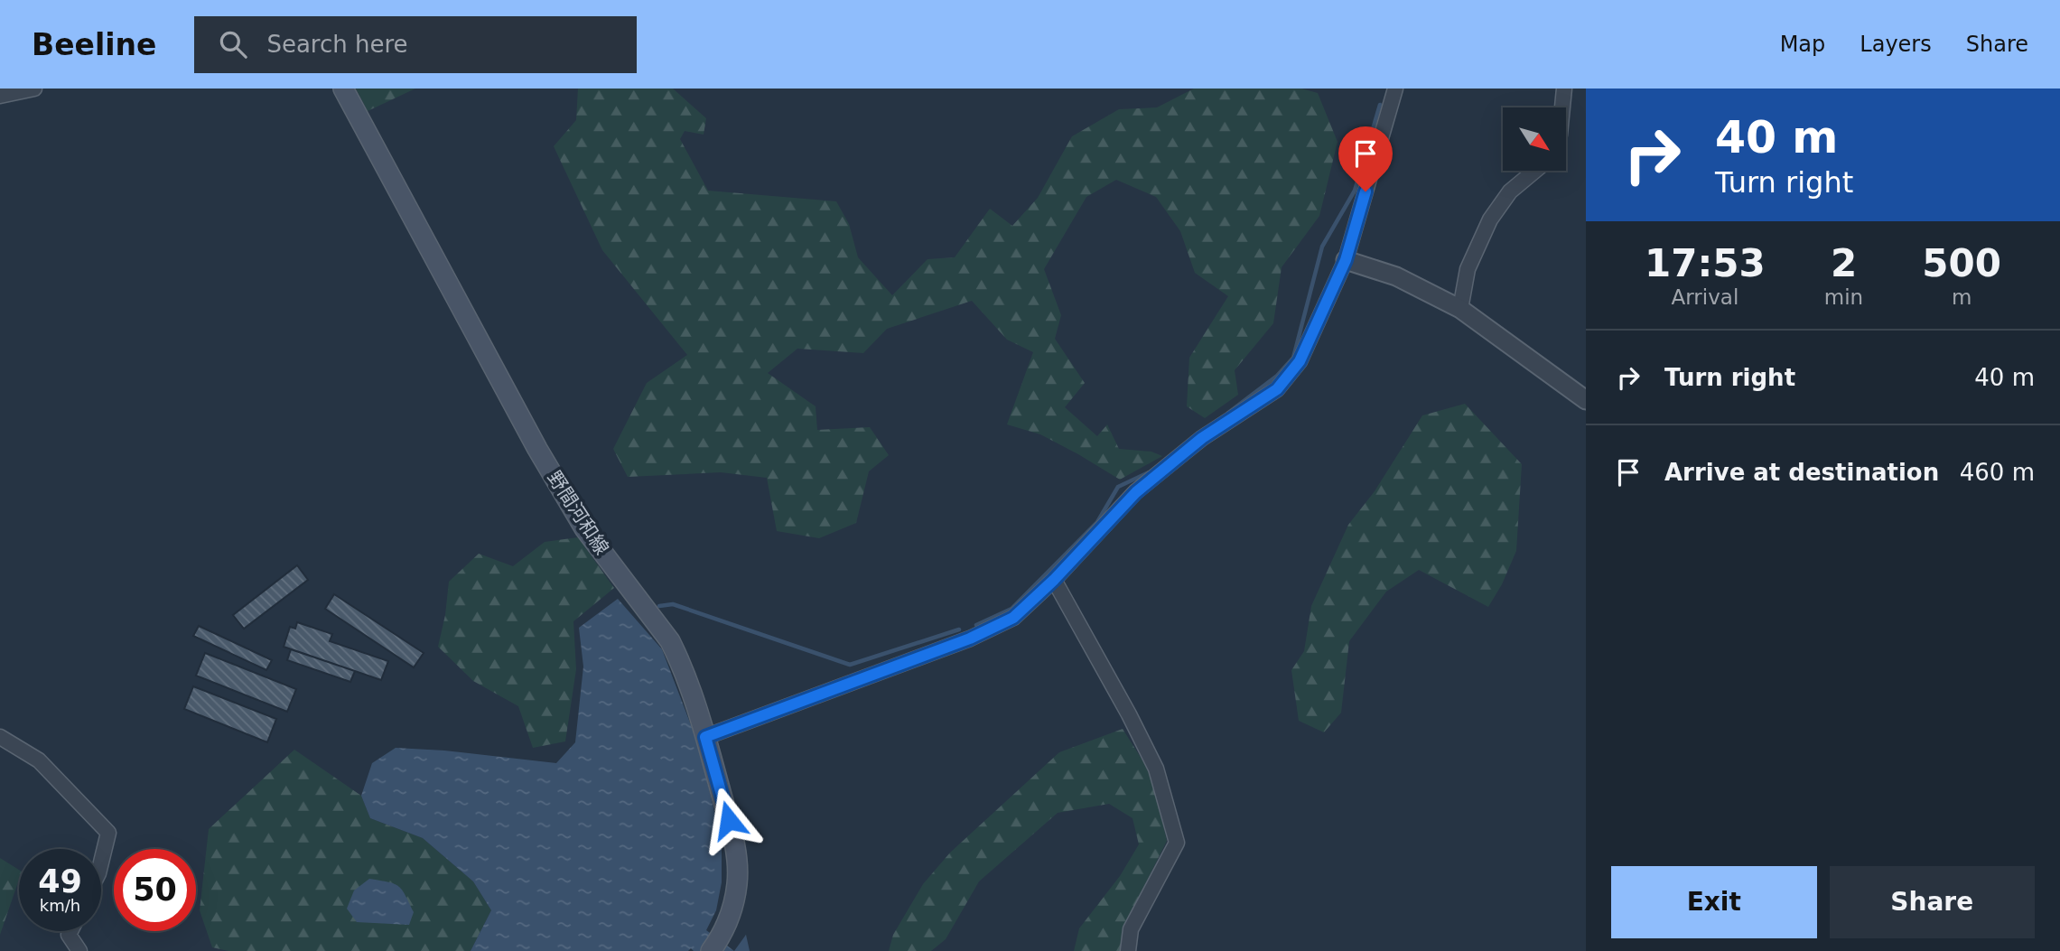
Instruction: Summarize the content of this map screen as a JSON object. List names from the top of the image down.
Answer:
{
  "streets": {
    "main road": ["野間河和線"]
  },
  "north": "bottom right",
  "page": {
    "header": "Beeline",
    "search": "Search here",
    "nav": ["Map", "Layers", "Share"],
    "turn": ["40 m", "Turn right"],
    "eta": [
      "17:53",
      "Arrival",
      "2",
      "min",
      "500",
      "m"
    ],
    "list": [
      {
        "name": "Turn right",
        "value": "40 m"
      },
      {
        "name": "Arrive at destination",
        "value": "460 m"
      }
    ],
    "speed": "49 km/h",
    "limit": "50",
    "buttons": ["Exit", "Share"]
  }
}
